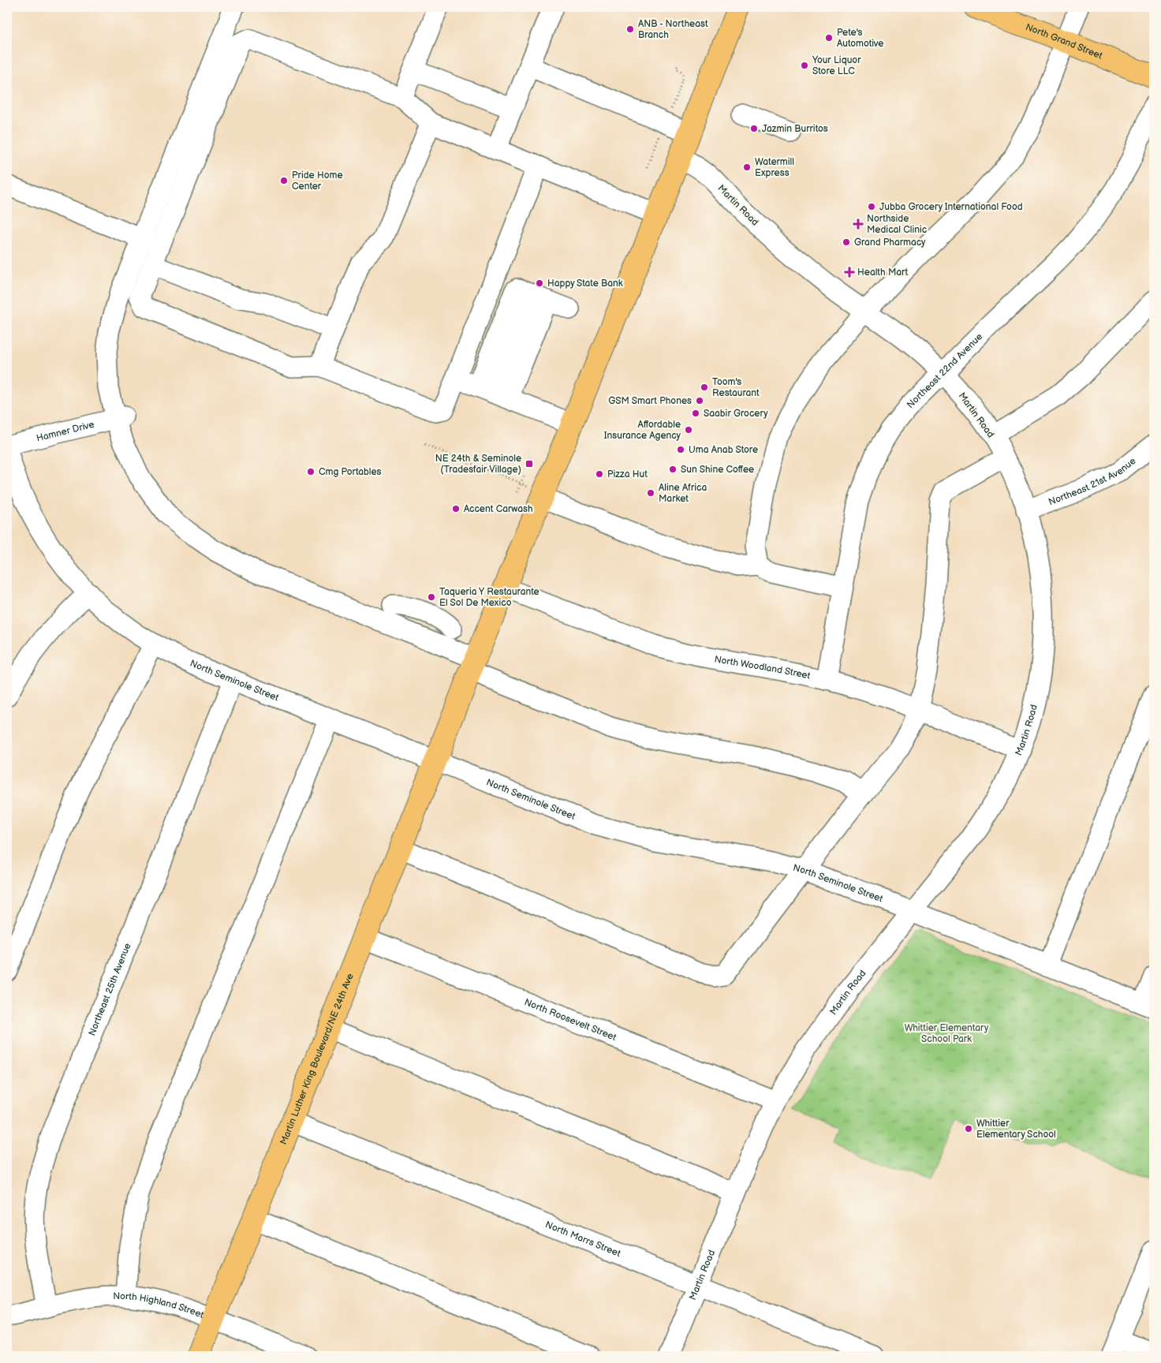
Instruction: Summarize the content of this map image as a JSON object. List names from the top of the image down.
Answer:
{
  "streets": {
    "main road": ["North Grand Street", "Martin Luther King Boulevard/NE 24th Ave"],
    "street": [
      "Martin Road",
      "Northeast 22nd Avenue",
      "Hamner Drive",
      "Northeast 21st Avenue",
      "North Woodland Street",
      "North Seminole Street",
      "Northeast 25th Avenue",
      "North Roosevelt Street",
      "North Marrs Street",
      "North Highland Street"
    ]
  },
  "crossings": [
    ["Martin Road", "Northeast 22nd Avenue"],
    ["Martin Road", "Northeast 21st Avenue"],
    ["Martin Road", "North Woodland Street"],
    ["Martin Road", "North Seminole Street"],
    ["Martin Road", "North Roosevelt Street"],
    ["Martin Road", "Martin Luther King Boulevard/NE 24th Ave"],
    ["Martin Road", "North Marrs Street"],
    ["Northeast 22nd Avenue", "North Woodland Street"],
    ["Hamner Drive", "North Seminole Street"],
    ["North Woodland Street", "Martin Luther King Boulevard/NE 24th Ave"],
    ["North Seminole Street", "Northeast 25th Avenue"],
    ["North Seminole Street", "Martin Luther King Boulevard/NE 24th Ave"],
    ["Northeast 25th Avenue", "North Highland Street"],
    ["North Roosevelt Street", "Martin Luther King Boulevard/NE 24th Ave"],
    ["Martin Luther King Boulevard/NE 24th Ave", "North Marrs Street"],
    ["Martin Luther King Boulevard/NE 24th Ave", "North Highland Street"]
  ],
  "parks": ["Whittier Elementary School Park"],
  "places": {
    "other": [
      "ANB - Northeast Branch",
      "Pete's Automotive",
      "Your Liquor Store LLC",
      "Jazmin Burritos",
      "Watermill Express",
      "Pride Home Center",
      "Jubba Grocery International Food",
      "Grand Pharmacy",
      "Happy State Bank",
      "Toom's Restaurant",
      "GSM Smart Phones",
      "Saabir Grocery",
      "Affordable Insurance Agency",
      "Uma Anab Store",
      "Sun Shine Coffee",
      "Cmg Portables",
      "Pizza Hut",
      "Aline Africa Market",
      "Accent Carwash",
      "Taqueria Y Restaurante El Sol De Mexico",
      "Whittier Elementary School"
    ],
    "health": ["Northside Medical Clinic", "Health Mart"],
    "transit": ["NE 24th & Seminole (Tradesfair Village)"]
  }
}
